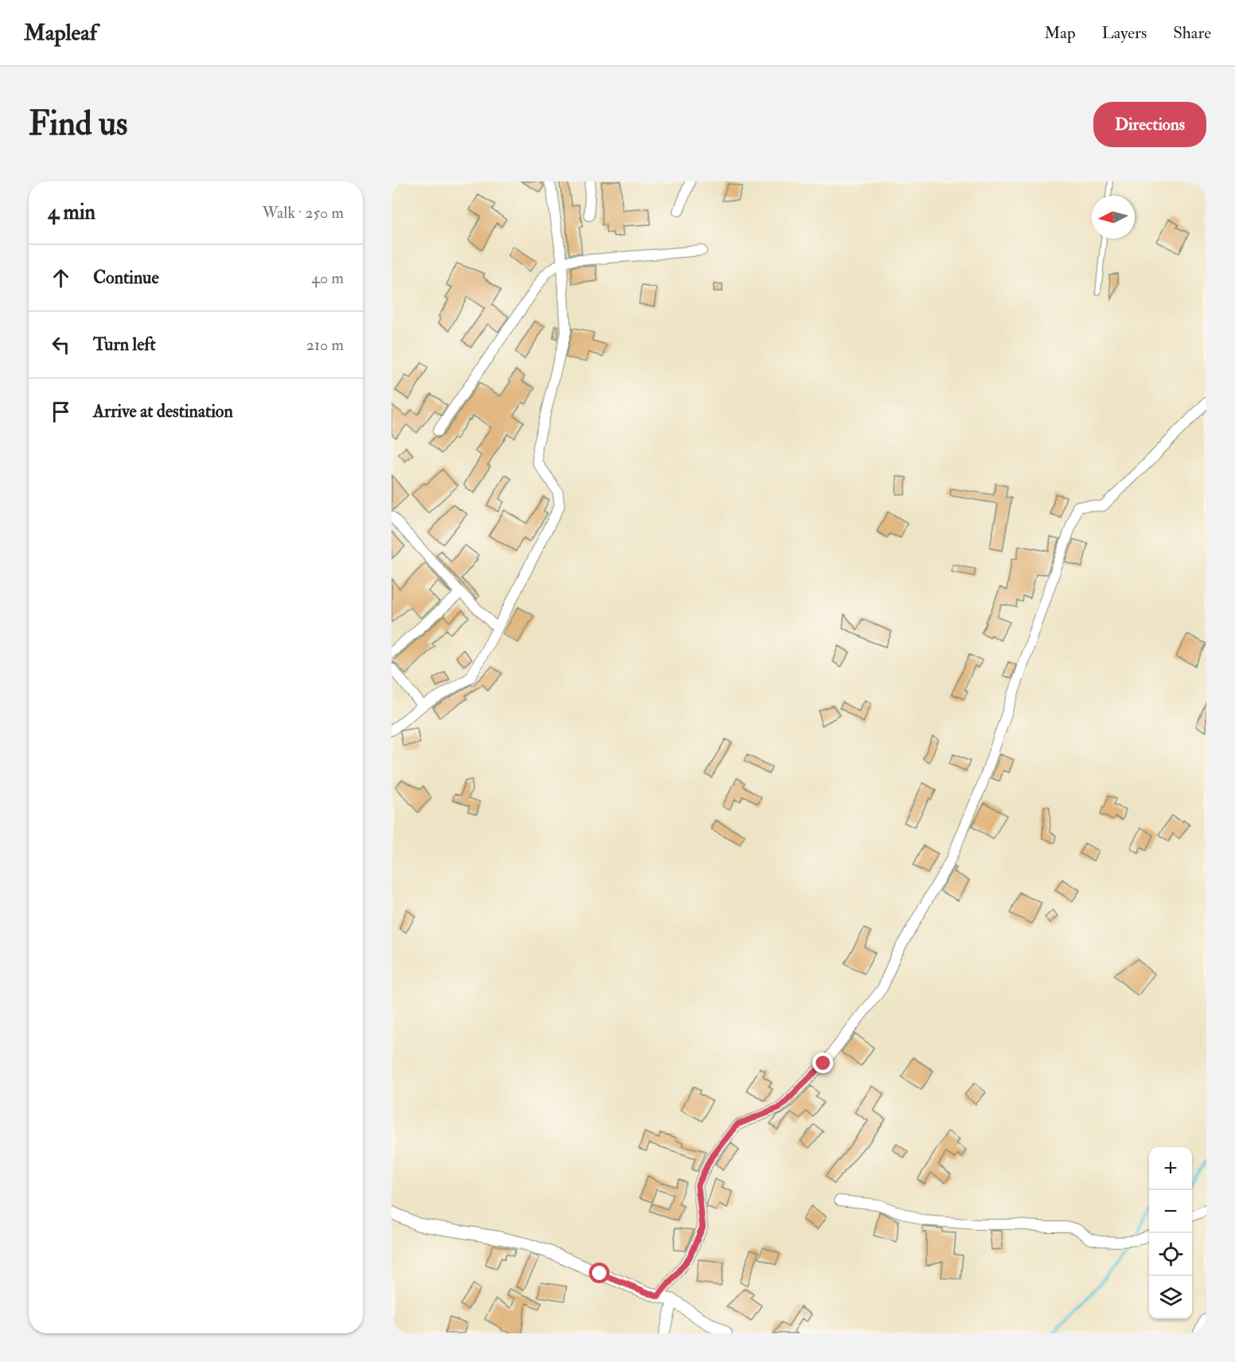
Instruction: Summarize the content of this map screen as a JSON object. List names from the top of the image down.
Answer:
{
  "north": "left",
  "page": {
    "header": "Mapleaf",
    "nav": ["Map", "Layers", "Share"],
    "buttons": "Directions",
    "title": "Find us",
    "heading": ["4 min", "Walk · 250 m"],
    "list": [
      ["Continue", "40 m"],
      ["Turn left", "210 m"],
      "Arrive at destination"
    ],
    "map_buttons": ["+", "−"]
  }
}
